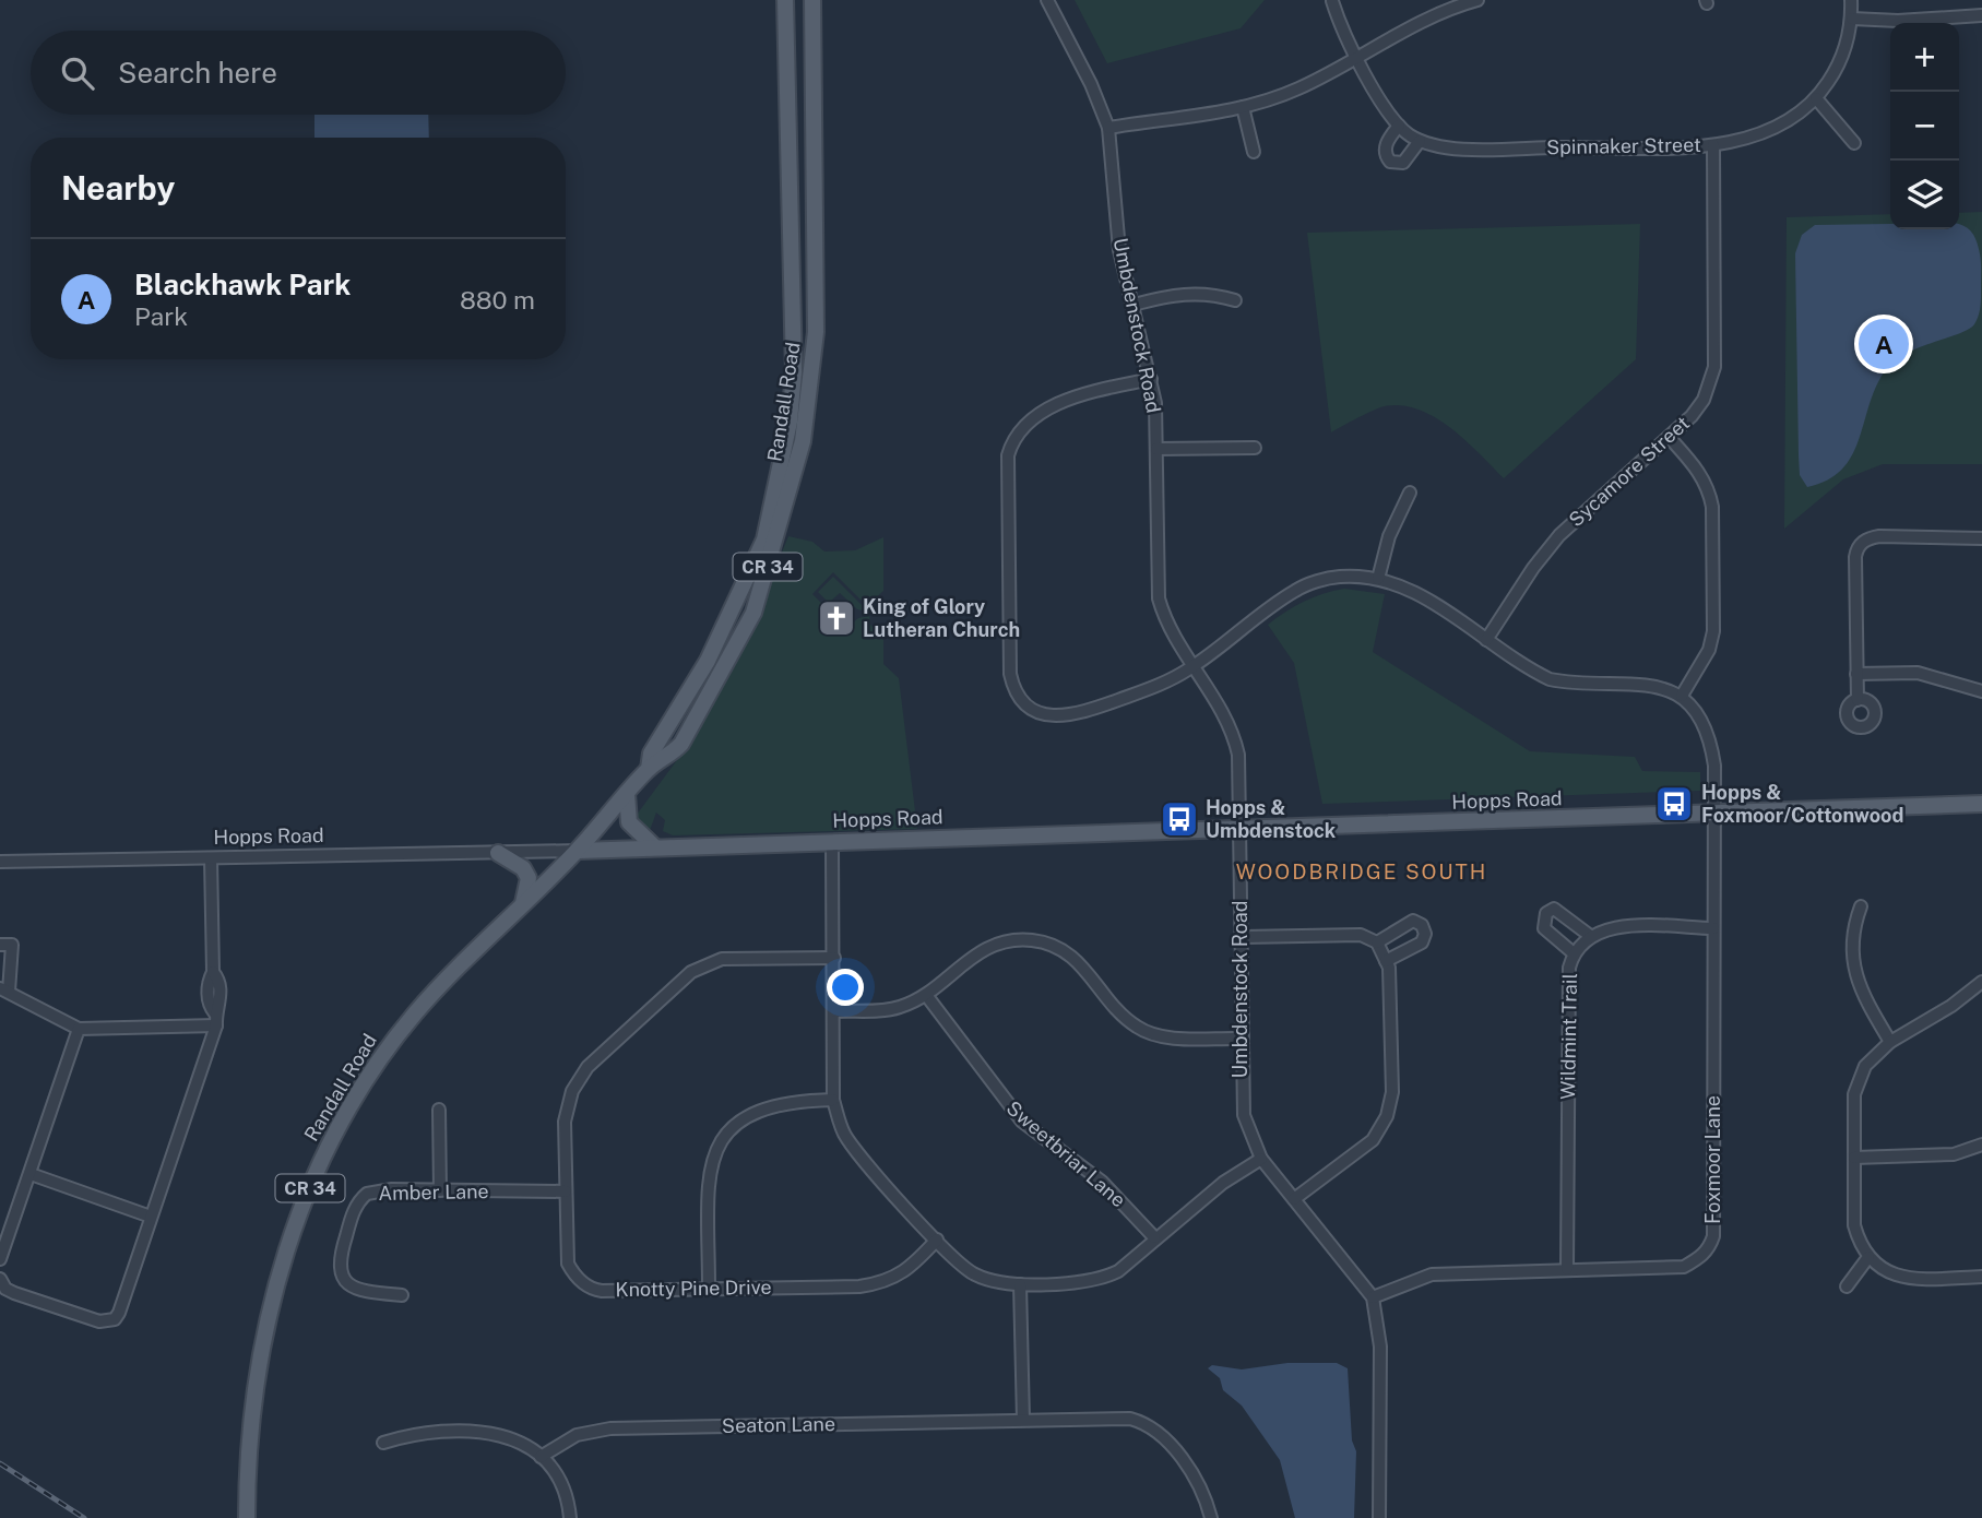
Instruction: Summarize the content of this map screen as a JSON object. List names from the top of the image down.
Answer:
{
  "streets": {
    "main road": ["Randall Road", "CR 34", "Hopps Road"],
    "street": [
      "Spinnaker Street",
      "Umbdenstock Road",
      "Sycamore Street",
      "Wildmint Trail",
      "Sweetbriar Lane",
      "Foxmoor Lane",
      "Amber Lane",
      "Knotty Pine Drive",
      "Seaton Lane"
    ]
  },
  "crossings": [
    ["Spinnaker Street", "Sycamore Street"],
    ["Umbdenstock Road", "Hopps Road"],
    ["Umbdenstock Road", "Foxmoor Lane"],
    ["Randall Road", "Hopps Road"],
    ["Hopps Road", "Foxmoor Lane"],
    ["Wildmint Trail", "Foxmoor Lane"],
    ["Amber Lane", "Knotty Pine Drive"]
  ],
  "districts": ["WOODBRIDGE SOUTH"],
  "places": {
    "church": ["King of Glory Lutheran Church"],
    "bus stop": ["Hopps & Foxmoor/Cottonwood", "Hopps & Umbdenstock"]
  },
  "page": {
    "map_buttons": ["+", "−"],
    "search": "Search here",
    "heading": "Nearby",
    "list": [
      {
        "mark": "A",
        "name": "Blackhawk Park",
        "note": "Park",
        "value": "880 m"
      }
    ],
    "pins": "A"
  }
}
